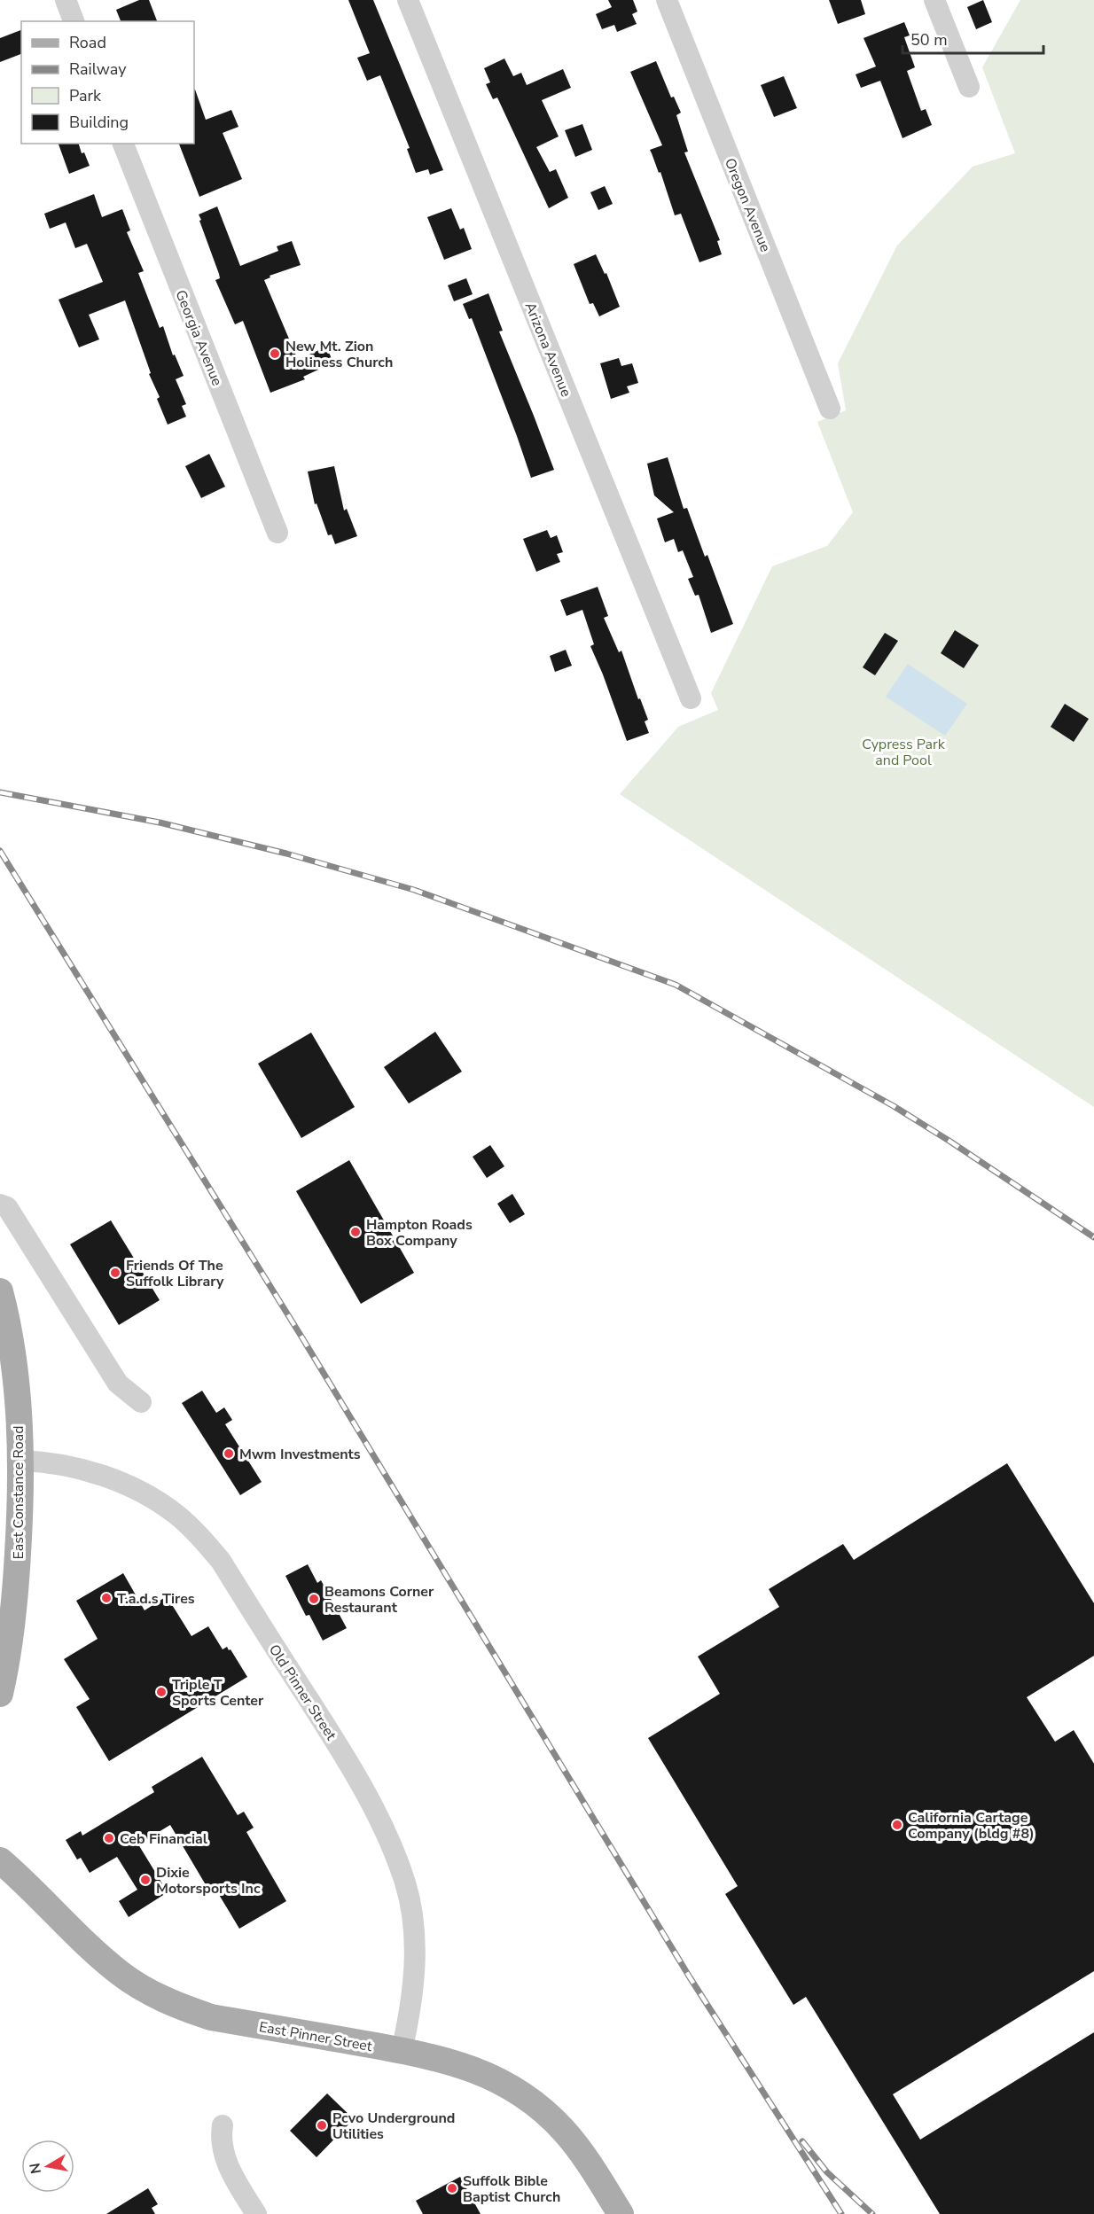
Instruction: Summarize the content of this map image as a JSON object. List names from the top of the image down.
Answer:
{
  "streets": {
    "main road": ["East Constance Road", "East Pinner Street"],
    "street": [
      "Oregon Avenue",
      "Georgia Avenue",
      "Arizona Avenue",
      "Old Pinner Street"
    ]
  },
  "crossings": [
    ["East Constance Road", "Old Pinner Street"],
    ["Old Pinner Street", "East Pinner Street"]
  ],
  "parks": ["Cypress Park and Pool"],
  "places": [
    "New Mt. Zion Holiness Church",
    "Hampton Roads Box Company",
    "Friends Of The Suffolk Library",
    "Mwm Investments",
    "T.a.d.s Tires",
    "Beamons Corner Restaurant",
    "Triple T Sports Center",
    "California Cartage Company (bldg #8)",
    "Ceb Financial",
    "Dixie Motorsports Inc",
    "Pcvo Underground Utilities",
    "Suffolk Bible Baptist Church"
  ],
  "legend": [
    "Road",
    "Railway",
    "Park",
    "Building"
  ],
  "scale_bar": "50 m",
  "north": "left"
}
